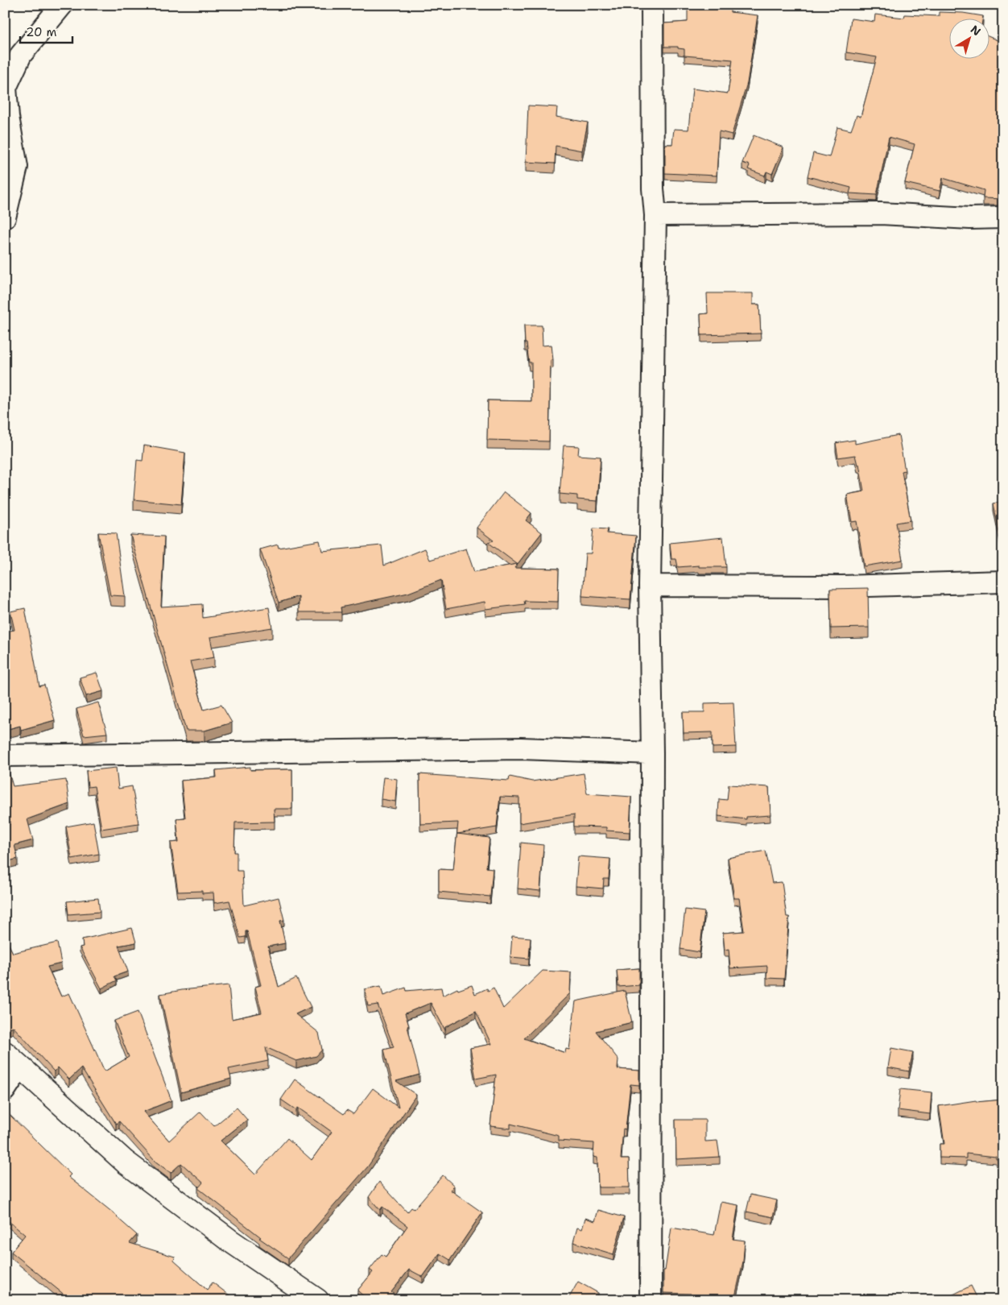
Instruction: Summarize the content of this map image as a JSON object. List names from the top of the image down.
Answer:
{
  "scale_bar": "20 m",
  "north": "top right"
}
